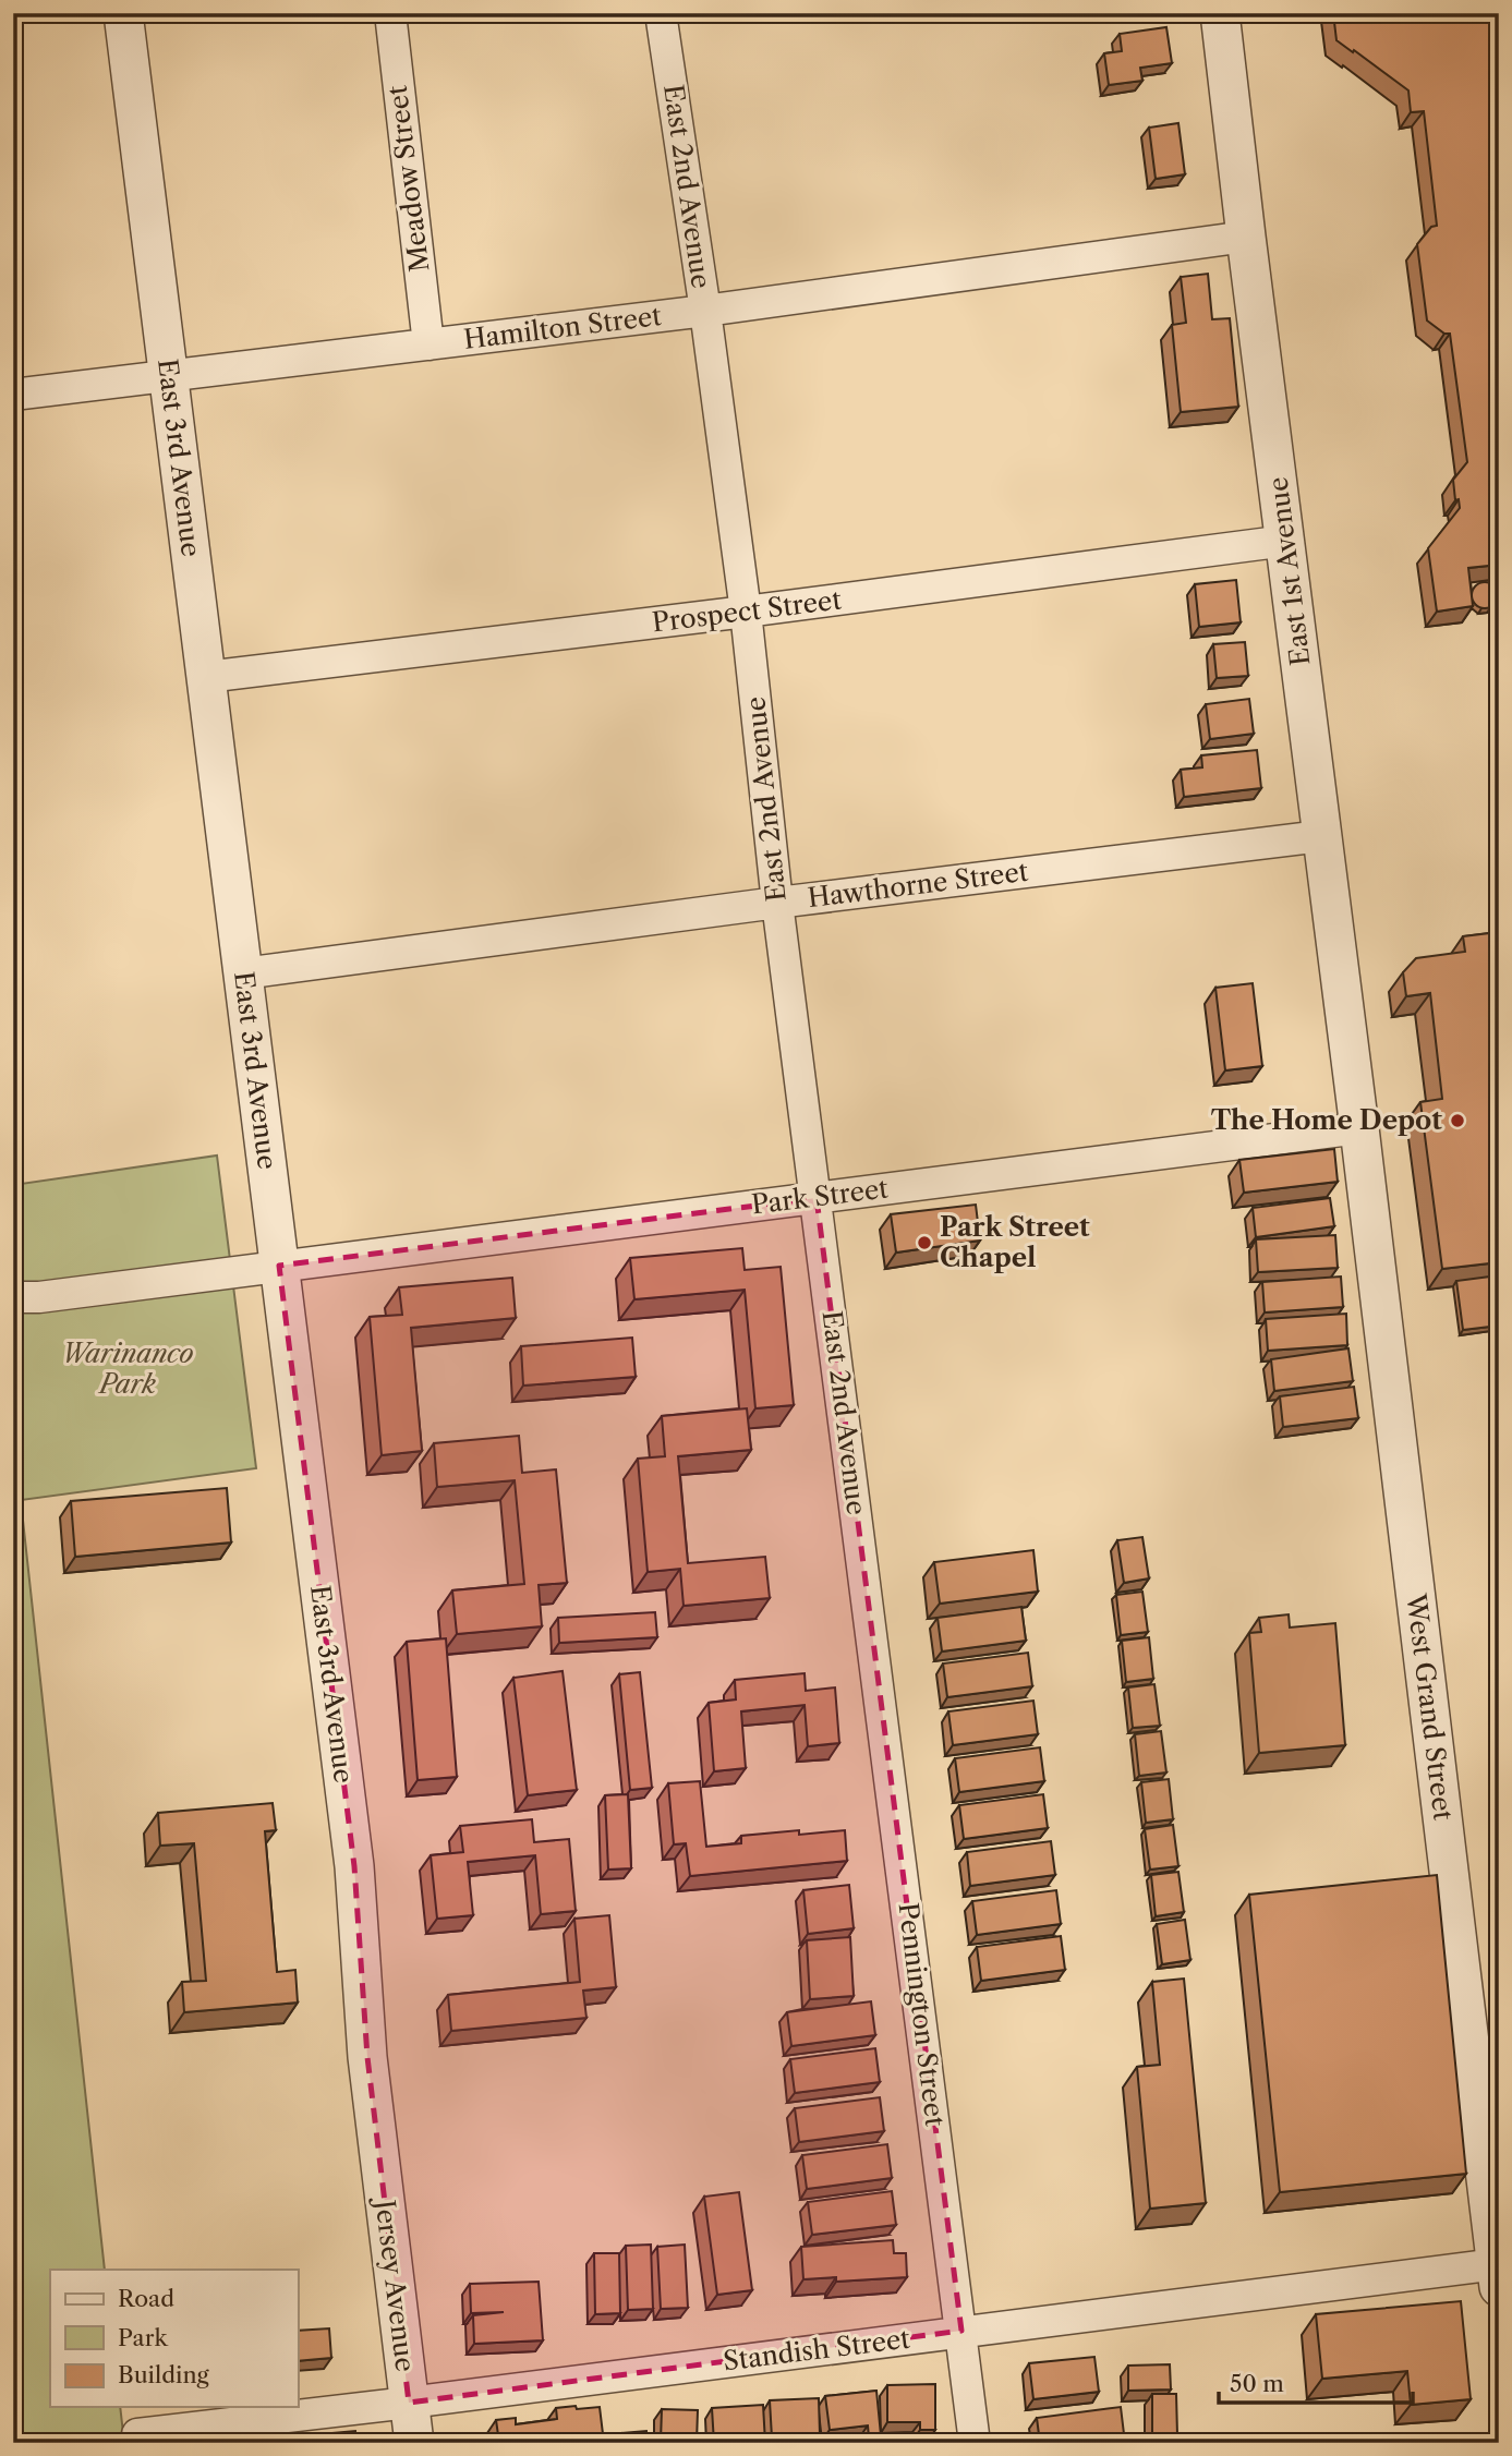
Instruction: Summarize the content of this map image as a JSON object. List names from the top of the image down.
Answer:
{
  "streets": {
    "street": [
      "Meadow Street",
      "East 2nd Avenue",
      "Hamilton Street",
      "East 3rd Avenue",
      "East 1st Avenue",
      "Prospect Street",
      "Hawthorne Street",
      "Park Street",
      "West Grand Street",
      "Pennington Street",
      "Jersey Avenue",
      "Standish Street"
    ]
  },
  "crossings": [
    ["Meadow Street", "Hamilton Street"],
    ["East 2nd Avenue", "Hamilton Street"],
    ["East 2nd Avenue", "Prospect Street"],
    ["East 2nd Avenue", "Hawthorne Street"],
    ["East 2nd Avenue", "Park Street"],
    ["East 2nd Avenue", "Pennington Street"],
    ["Hamilton Street", "East 3rd Avenue"],
    ["Hamilton Street", "East 1st Avenue"],
    ["East 3rd Avenue", "Prospect Street"],
    ["East 3rd Avenue", "Hawthorne Street"],
    ["East 3rd Avenue", "Park Street"],
    ["East 3rd Avenue", "Jersey Avenue"],
    ["East 1st Avenue", "Prospect Street"],
    ["East 1st Avenue", "Hawthorne Street"],
    ["East 1st Avenue", "Park Street"],
    ["East 1st Avenue", "West Grand Street"],
    ["Park Street", "West Grand Street"],
    ["West Grand Street", "Standish Street"],
    ["Pennington Street", "Standish Street"],
    ["Jersey Avenue", "Standish Street"]
  ],
  "parks": ["Warinanco Park"],
  "places": ["The Home Depot", "Park Street Chapel"],
  "legend": ["Road", "Park", "Building"],
  "scale_bar": "50 m"
}
